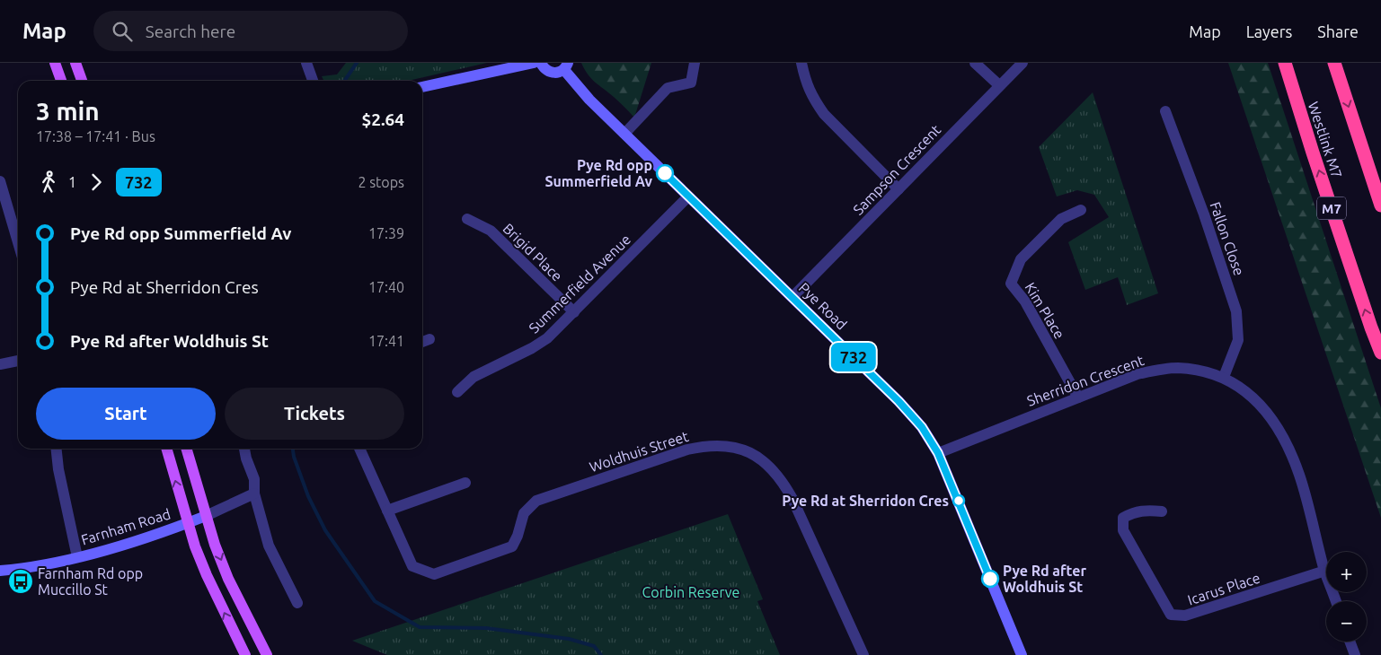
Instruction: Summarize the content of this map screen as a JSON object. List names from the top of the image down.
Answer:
{
  "streets": {
    "highway": ["Westlink M7", "M7"],
    "street": [
      "Sampson Crescent",
      "Fallon Close",
      "Brigid Place",
      "Summerfield Avenue",
      "Pye Road",
      "Kim Place",
      "Sherridon Crescent",
      "Woldhuis Street",
      "Farnham Road",
      "Icarus Place"
    ]
  },
  "crossings": [
    ["Sampson Crescent", "Pye Road"],
    ["Fallon Close", "Sherridon Crescent"],
    ["Brigid Place", "Summerfield Avenue"],
    ["Summerfield Avenue", "Pye Road"],
    ["Pye Road", "Sherridon Crescent"],
    ["Kim Place", "Sherridon Crescent"],
    ["Sherridon Crescent", "Icarus Place"]
  ],
  "parks": ["Corbin Reserve"],
  "places": {
    "other": ["Pye Rd opp Summerfield Av", "Pye Rd at Sherridon Cres", "Pye Rd after Woldhuis St"],
    "bus stop": ["Farnham Rd opp Muccillo St"]
  },
  "lines": ["bus line 732"],
  "page": {
    "header": "Map",
    "search": "Search here",
    "nav": ["Map", "Layers", "Share"],
    "on_map": "732",
    "heading": ["3 min", "17:38 – 17:41 · Bus", "$2.64"],
    "legs": ["1", "732", "2 stops"],
    "list": [
      {
        "name": "Pye Rd opp Summerfield Av",
        "value": "17:39"
      },
      {
        "name": "Pye Rd at Sherridon Cres",
        "value": "17:40"
      },
      {
        "name": "Pye Rd after Woldhuis St",
        "value": "17:41"
      }
    ],
    "buttons": ["Start", "Tickets"],
    "map_buttons": ["+", "−"]
  }
}
